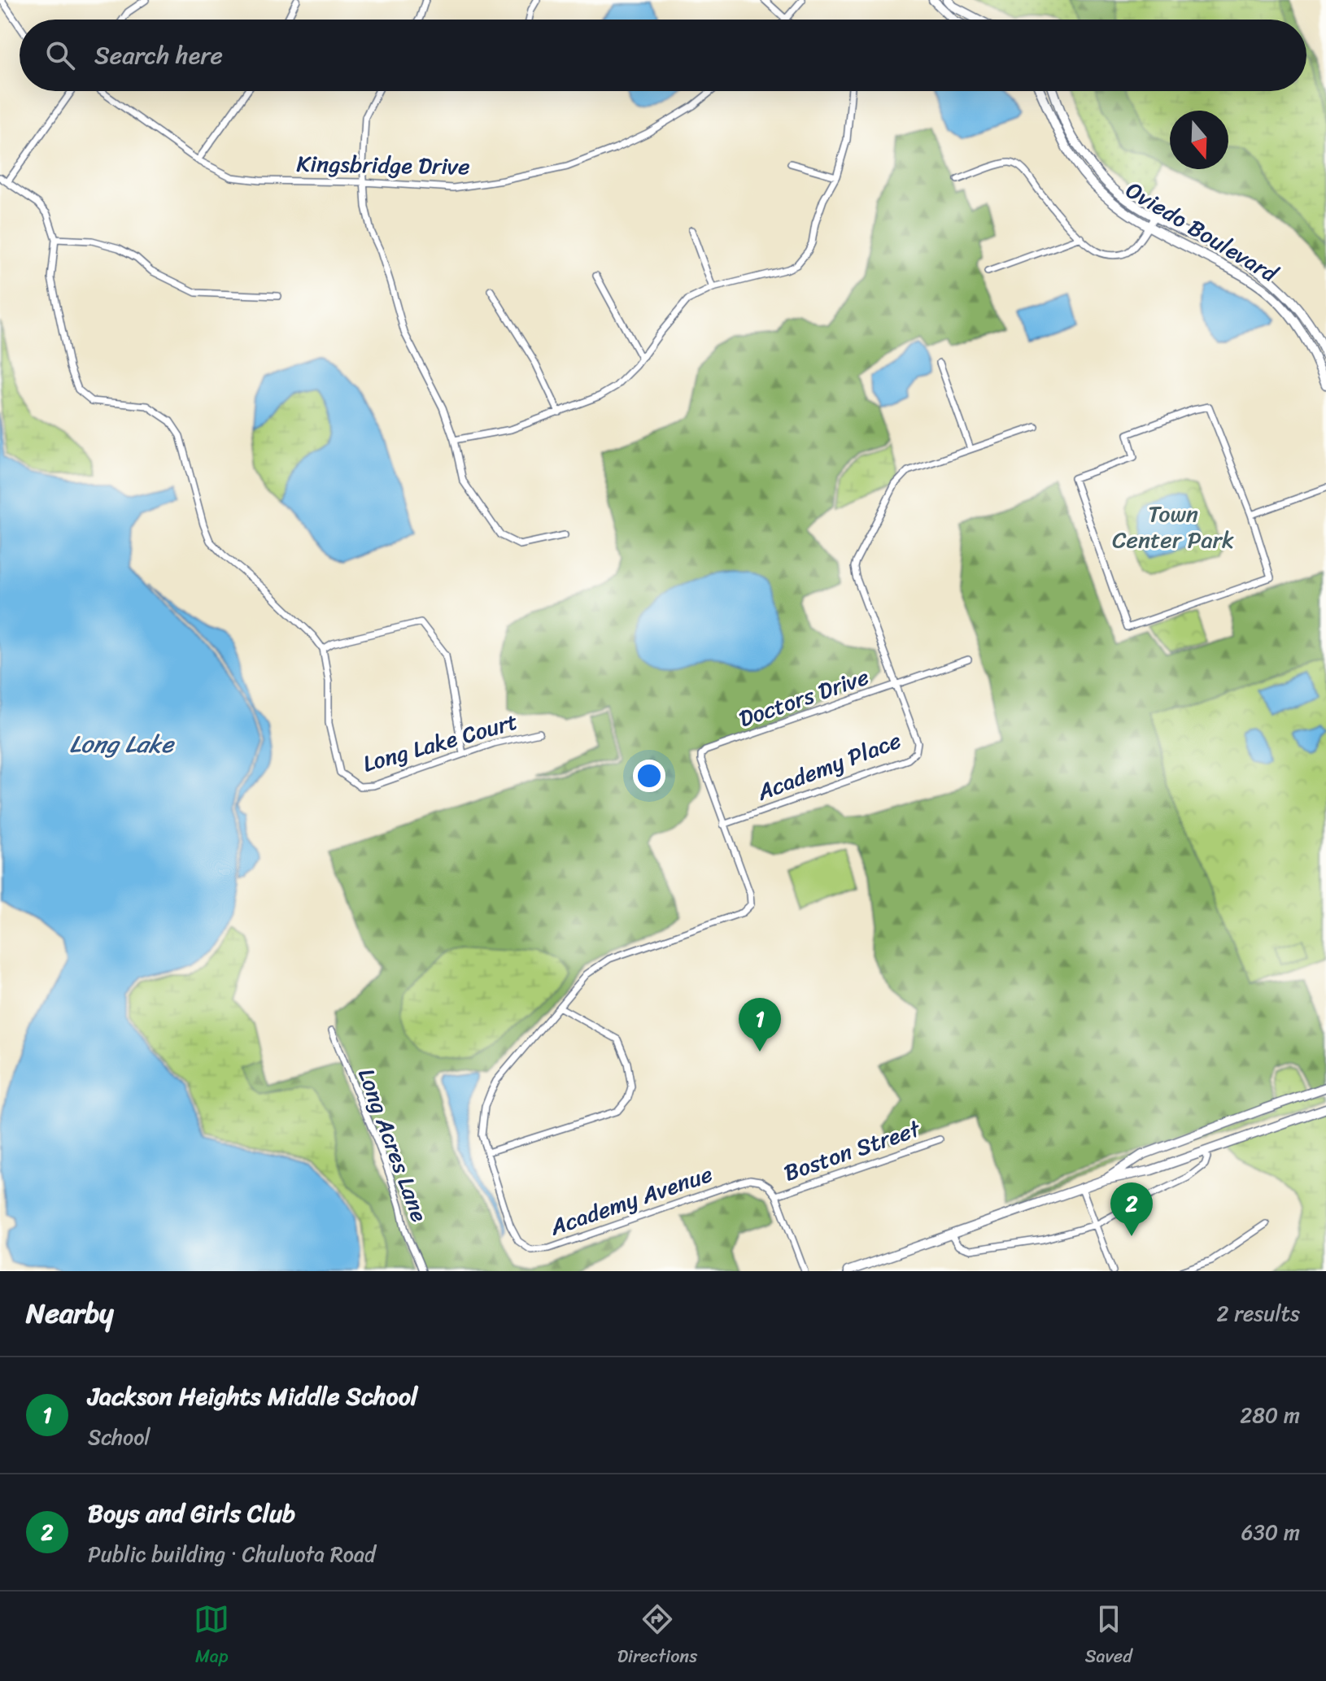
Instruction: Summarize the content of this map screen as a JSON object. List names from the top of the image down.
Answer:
{
  "streets": {
    "street": [
      "Kingsbridge Drive",
      "Oviedo Boulevard",
      "Doctors Drive",
      "Long Lake Court",
      "Academy Place",
      "Long Acres Lane",
      "Boston Street",
      "Academy Avenue"
    ]
  },
  "crossings": [
    ["Doctors Drive", "Academy Place"],
    ["Doctors Drive", "Academy Avenue"],
    ["Academy Place", "Academy Avenue"],
    ["Boston Street", "Academy Avenue"]
  ],
  "water": ["Long Lake"],
  "parks": ["Town Center Park"],
  "north": "bottom",
  "page": {
    "search": "Search here",
    "pins": ["1", "2"],
    "heading": ["Nearby", "2 results"],
    "list": [
      {
        "mark": "1",
        "name": "Jackson Heights Middle School",
        "note": "School",
        "value": "280 m"
      },
      {
        "mark": "2",
        "name": "Boys and Girls Club",
        "note": "Public building · Chuluota Road",
        "value": "630 m"
      }
    ],
    "nav": ["Map", "Directions", "Saved"]
  }
}
